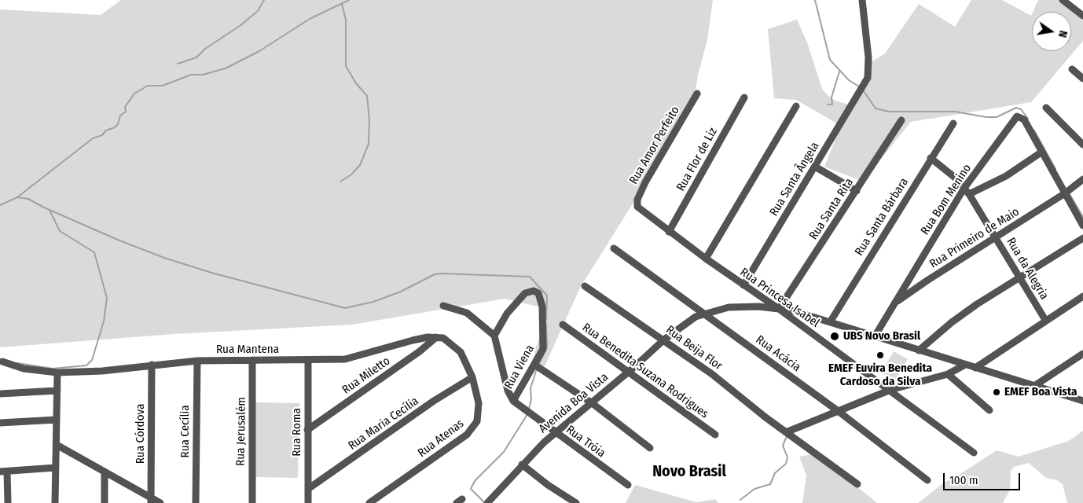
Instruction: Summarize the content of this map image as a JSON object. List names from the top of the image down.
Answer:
{
  "streets": {
    "street": [
      "Rua Amor Perfeito",
      "Rua Flor de Liz",
      "Rua Santa Ângela",
      "Rua Bom Menino",
      "Rua Santa Rita",
      "Rua Santa Bárbara",
      "Rua Primeiro de Maio",
      "Rua da Alegria",
      "Rua Princesa Isabel",
      "Rua Beija Flor",
      "Rua Mantena",
      "Rua Acácia",
      "Rua Viena",
      "Rua Benedita Suzana Rodrigues",
      "Rua Miletto",
      "Avenida Boa Vista",
      "Rua Maria Cecília",
      "Rua Cecília",
      "Rua Jerusalém",
      "Rua Roma",
      "Rua Córdova",
      "Rua Atenas",
      "Rua Tróia"
    ]
  },
  "crossings": [
    ["Rua Amor Perfeito", "Rua Princesa Isabel"],
    ["Rua Flor de Liz", "Rua Princesa Isabel"],
    ["Rua Santa Ângela", "Rua Princesa Isabel"],
    ["Rua Bom Menino", "Rua Primeiro de Maio"],
    ["Rua Bom Menino", "Rua da Alegria"],
    ["Rua Santa Rita", "Rua Princesa Isabel"],
    ["Rua Santa Bárbara", "Rua da Alegria"],
    ["Rua Primeiro de Maio", "Rua da Alegria"],
    ["Rua Beija Flor", "Avenida Boa Vista"],
    ["Rua Mantena", "Rua Miletto"],
    ["Rua Mantena", "Rua Cecília"],
    ["Rua Mantena", "Rua Jerusalém"],
    ["Rua Mantena", "Rua Roma"],
    ["Rua Mantena", "Rua Córdova"],
    ["Rua Mantena", "Rua Atenas"],
    ["Rua Acácia", "Avenida Boa Vista"],
    ["Rua Viena", "Rua Tróia"],
    ["Rua Benedita Suzana Rodrigues", "Avenida Boa Vista"],
    ["Rua Miletto", "Rua Roma"],
    ["Rua Miletto", "Rua Atenas"],
    ["Avenida Boa Vista", "Rua Tróia"],
    ["Rua Maria Cecília", "Rua Roma"],
    ["Rua Maria Cecília", "Rua Atenas"]
  ],
  "districts": ["Novo Brasil"],
  "places": ["UBS Novo Brasil", "EMEF Euvira Benedita Cardoso da Silva", "EMEF Boa Vista"],
  "scale_bar": "100 m",
  "north": "right"
}
